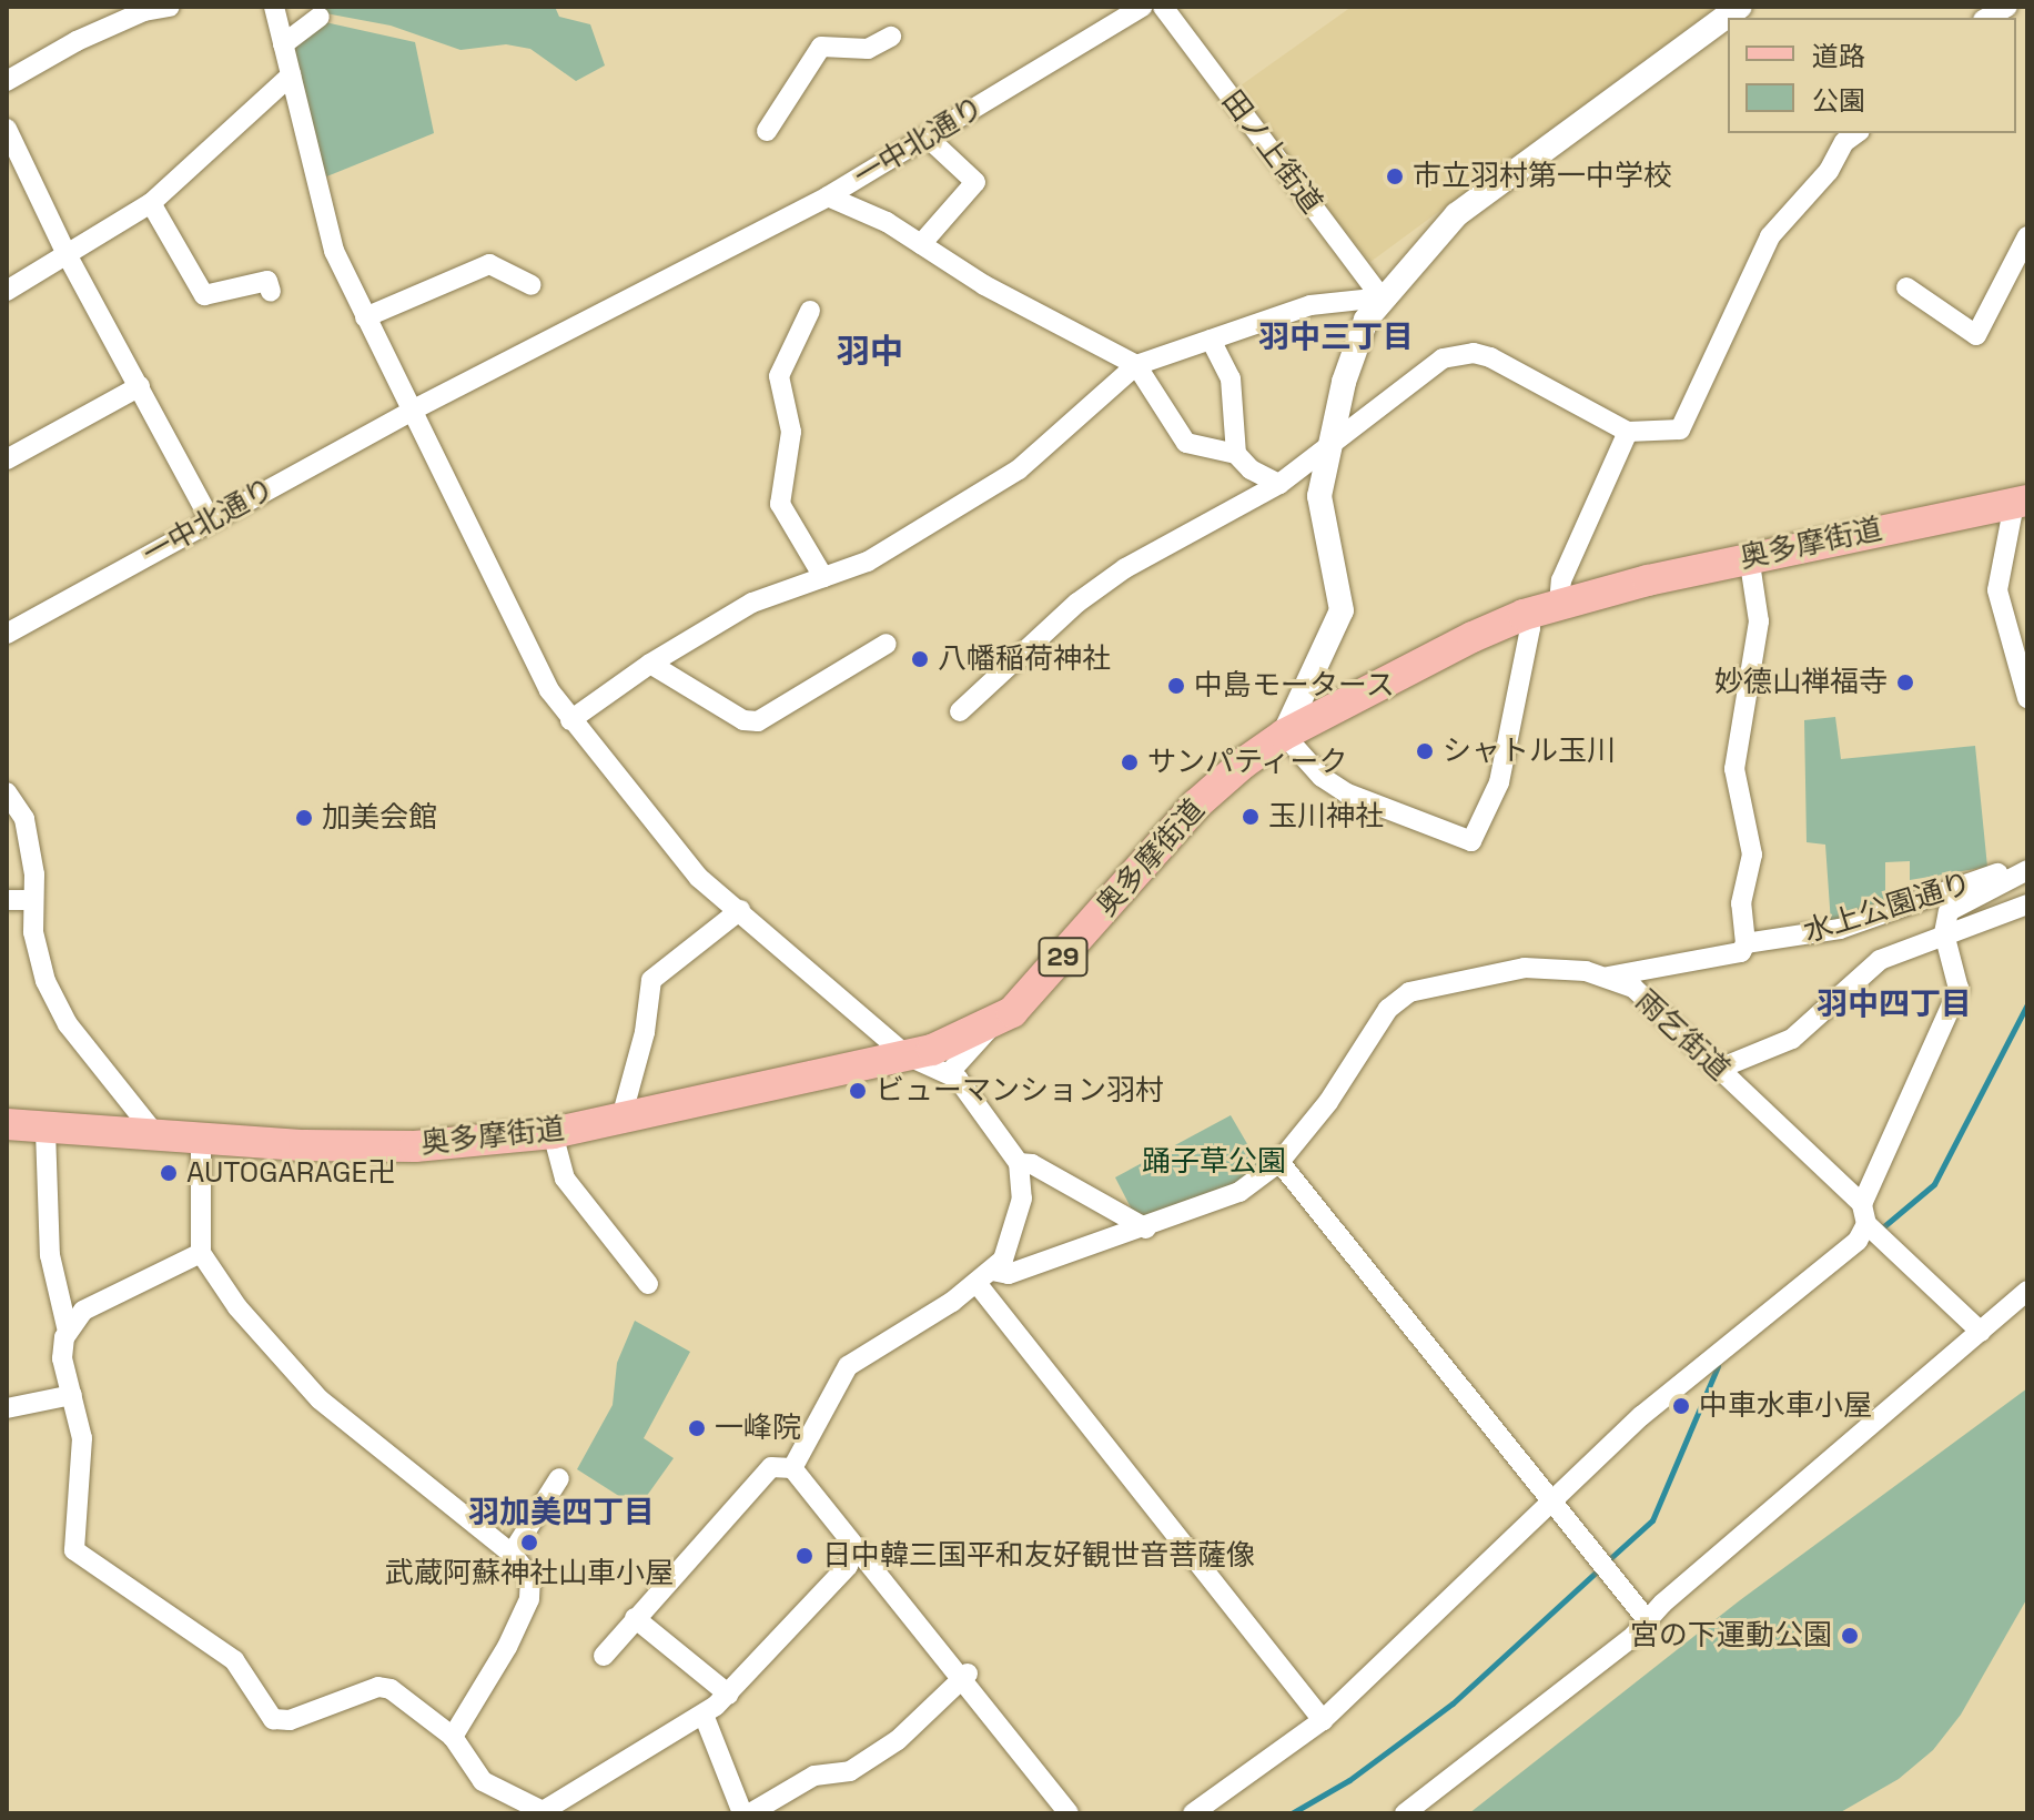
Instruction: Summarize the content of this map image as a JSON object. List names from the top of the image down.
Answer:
{
  "streets": {
    "main road": ["奥多摩街道", "29"],
    "street": [
      "一中北通り",
      "田ノ上街道",
      "水上公園通り",
      "雨乞街道"
    ]
  },
  "crossings": [
    ["水上公園通り", "雨乞街道"]
  ],
  "districts": [
    "羽中三丁目",
    "羽中",
    "羽中四丁目",
    "羽加美四丁目"
  ],
  "parks": ["踊子草公園"],
  "places": [
    "市立羽村第一中学校",
    "八幡稲荷神社",
    "妙德山禅福寺",
    "中島モータース",
    "シャトル玉川",
    "サンパティーク",
    "玉川神社",
    "加美会館",
    "ビューマンション羽村",
    "AUTOGARAGE卍",
    "中車水車小屋",
    "一峰院",
    "武蔵阿蘇神社山車小屋",
    "日中韓三国平和友好観世音菩薩像",
    "宮の下運動公園"
  ],
  "legend": ["道路", "公園"]
}
